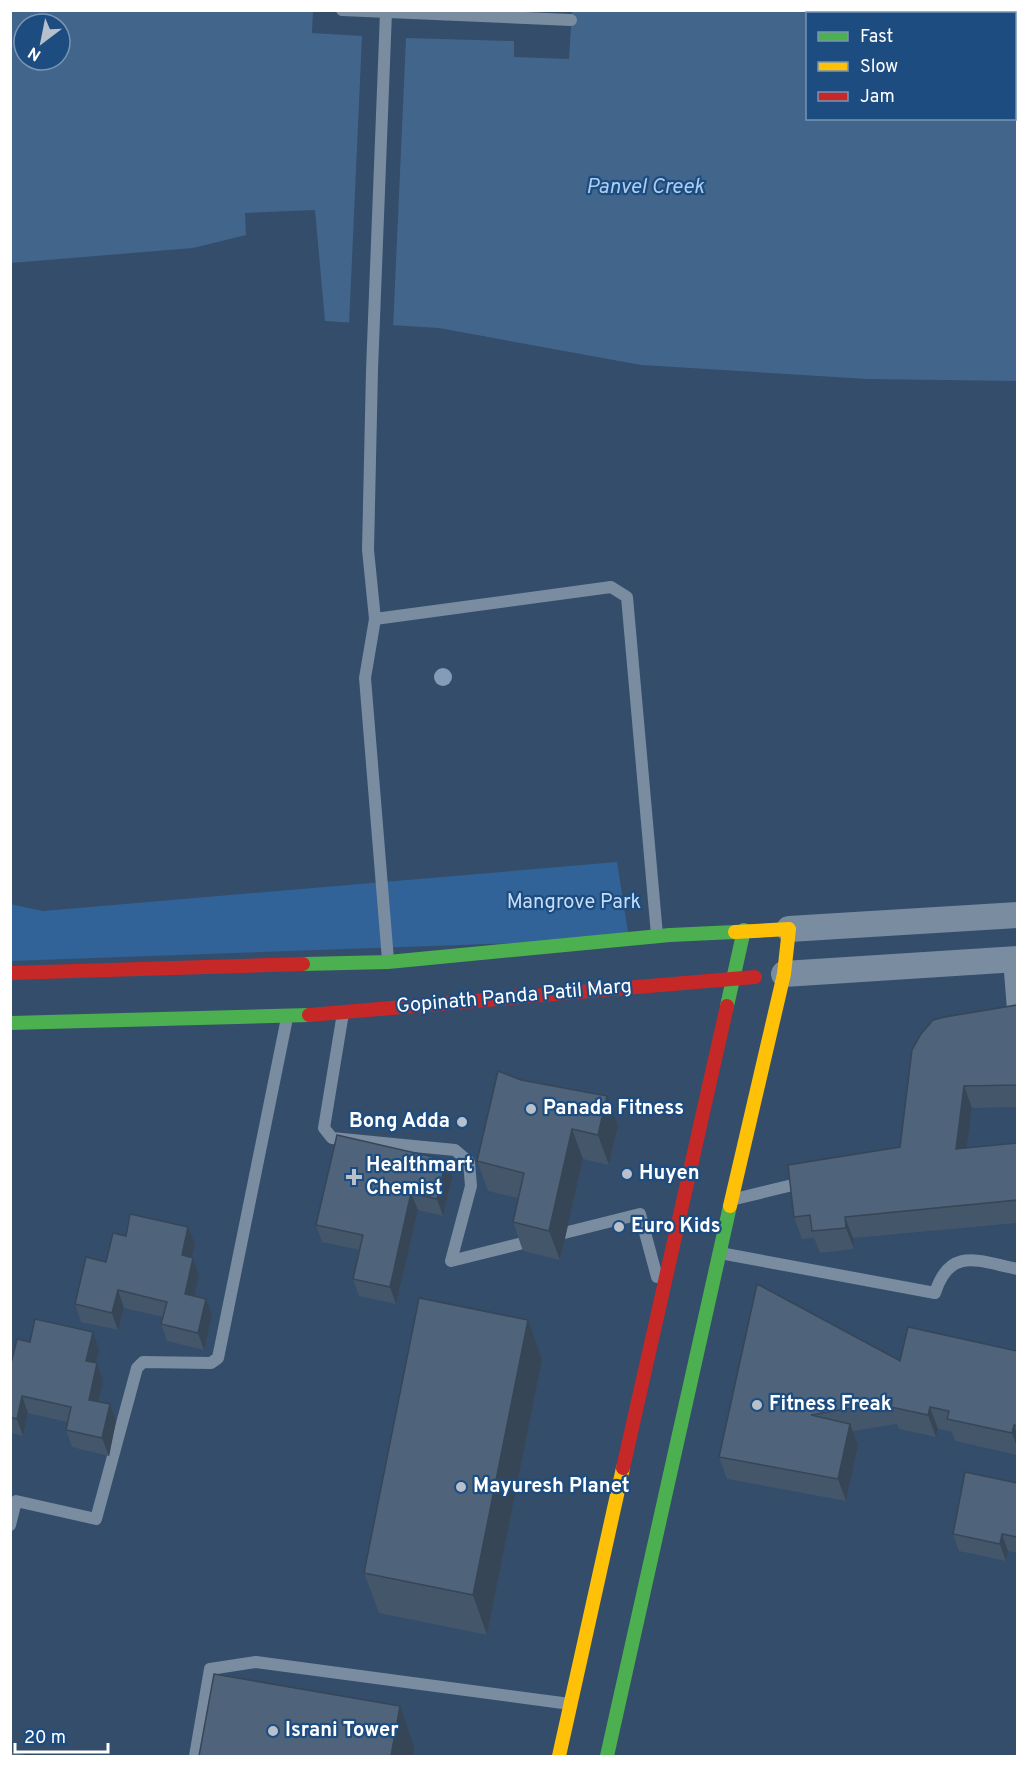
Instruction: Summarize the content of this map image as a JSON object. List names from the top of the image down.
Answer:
{
  "streets": {
    "street": ["Gopinath Panda Patil Marg"]
  },
  "water": ["Panvel Creek"],
  "parks": ["Mangrove Park"],
  "places": {
    "other": [
      "Panada Fitness",
      "Bong Adda",
      "Huyen",
      "Euro Kids",
      "Fitness Freak",
      "Mayuresh Planet",
      "Israni Tower"
    ],
    "health": ["Healthmart Chemist"]
  },
  "legend": ["Fast", "Slow", "Jam"],
  "scale_bar": "20 m",
  "north": "bottom left"
}
